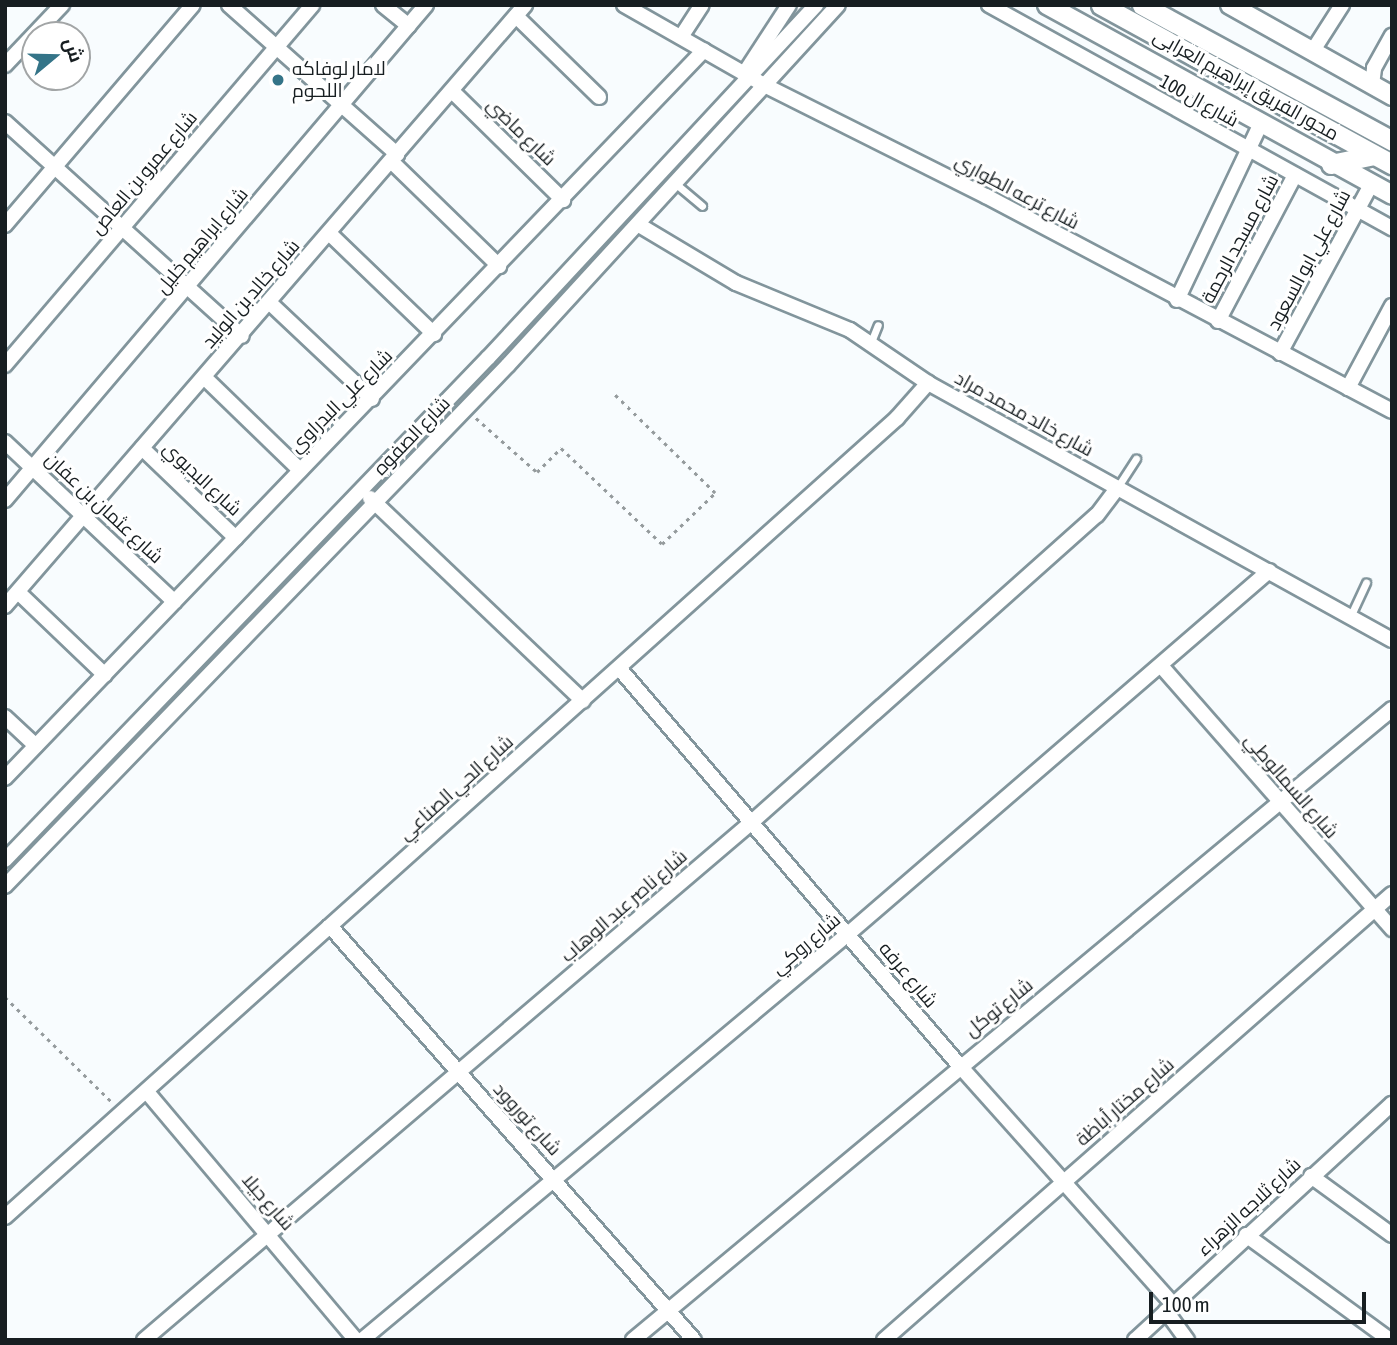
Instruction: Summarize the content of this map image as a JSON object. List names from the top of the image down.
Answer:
{
  "streets": {
    "main road": ["محور الفريق إبراهيم العرابى"],
    "street": [
      "شارع ال 100",
      "شارع ماضي",
      "شارع عمرو بن العاص",
      "شارع ترعه الطواري",
      "شارع مسجد الرحمة",
      "شارع ابراهيم خليل",
      "شارع علي ابو السعود",
      "شارع خالد بن الوليد",
      "شارع علي البدراوي",
      "شارع خالد محمد مراد",
      "شارع الصفوه",
      "شارع البديوي",
      "شارع عثمان بن عفان",
      "شارع السمالوطي",
      "شارع الحي الصناعي",
      "شارع ناصر عبد الوهاب",
      "شارع روكي",
      "شارع عرفه",
      "شارع توكل",
      "شارع مختار أباظة",
      "شارع توروود",
      "شارع جيلا",
      "شارع ثلاجه الزهراء"
    ]
  },
  "crossings": [
    ["شارع ال 100", "شارع مسجد الرحمة"],
    ["شارع ال 100", "شارع علي ابو السعود"],
    ["شارع ماضي", "شارع خالد بن الوليد"],
    ["شارع ماضي", "شارع علي البدراوي"],
    ["شارع ترعه الطواري", "شارع مسجد الرحمة"],
    ["شارع ترعه الطواري", "شارع علي ابو السعود"],
    ["شارع ترعه الطواري", "شارع علي البدراوي"],
    ["شارع ترعه الطواري", "شارع الصفوه"],
    ["شارع ابراهيم خليل", "شارع عثمان بن عفان"],
    ["شارع خالد بن الوليد", "شارع البديوي"],
    ["شارع خالد بن الوليد", "شارع عثمان بن عفان"],
    ["شارع علي البدراوي", "شارع البديوي"],
    ["شارع علي البدراوي", "شارع عثمان بن عفان"],
    ["شارع خالد محمد مراد", "شارع الصفوه"],
    ["شارع خالد محمد مراد", "شارع الحي الصناعي"],
    ["شارع خالد محمد مراد", "شارع ناصر عبد الوهاب"],
    ["شارع خالد محمد مراد", "شارع روكي"],
    ["شارع السمالوطي", "شارع روكي"],
    ["شارع السمالوطي", "شارع توكل"],
    ["شارع السمالوطي", "شارع مختار أباظة"],
    ["شارع الحي الصناعي", "شارع عرفه"],
    ["شارع الحي الصناعي", "شارع توروود"],
    ["شارع الحي الصناعي", "شارع جيلا"],
    ["شارع ناصر عبد الوهاب", "شارع عرفه"],
    ["شارع ناصر عبد الوهاب", "شارع توروود"],
    ["شارع ناصر عبد الوهاب", "شارع جيلا"],
    ["شارع روكي", "شارع عرفه"],
    ["شارع روكي", "شارع توروود"],
    ["شارع عرفه", "شارع توكل"],
    ["شارع عرفه", "شارع مختار أباظة"],
    ["شارع عرفه", "شارع ثلاجه الزهراء"],
    ["شارع توكل", "شارع توروود"]
  ],
  "places": ["لامار لوفاكه اللحوم"],
  "scale_bar": "100 m",
  "north": "right"
}
